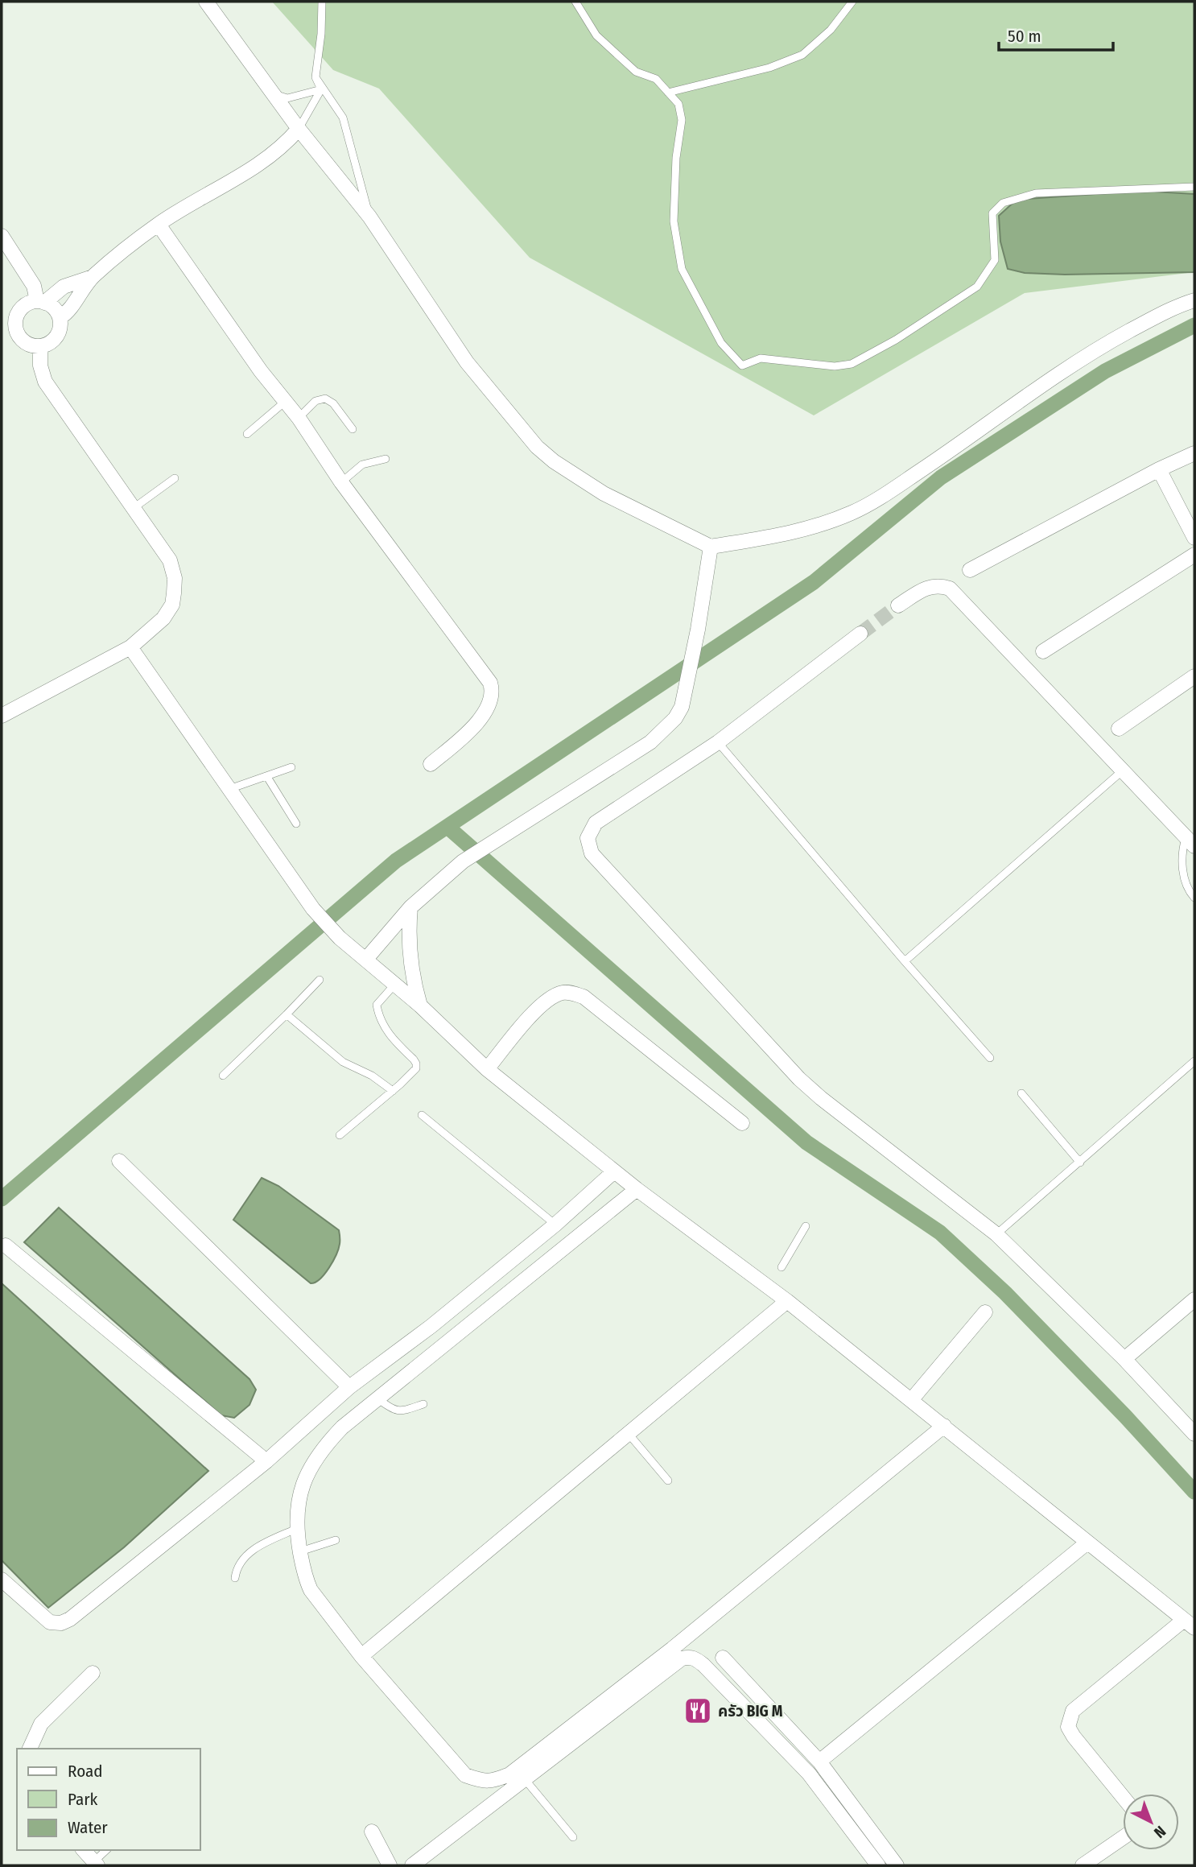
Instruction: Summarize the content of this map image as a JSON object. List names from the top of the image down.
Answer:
{
  "places": {
    "restaurant": ["ครัว BIG M"]
  },
  "legend": ["Road", "Park", "Water"],
  "scale_bar": "50 m",
  "north": "bottom right"
}
